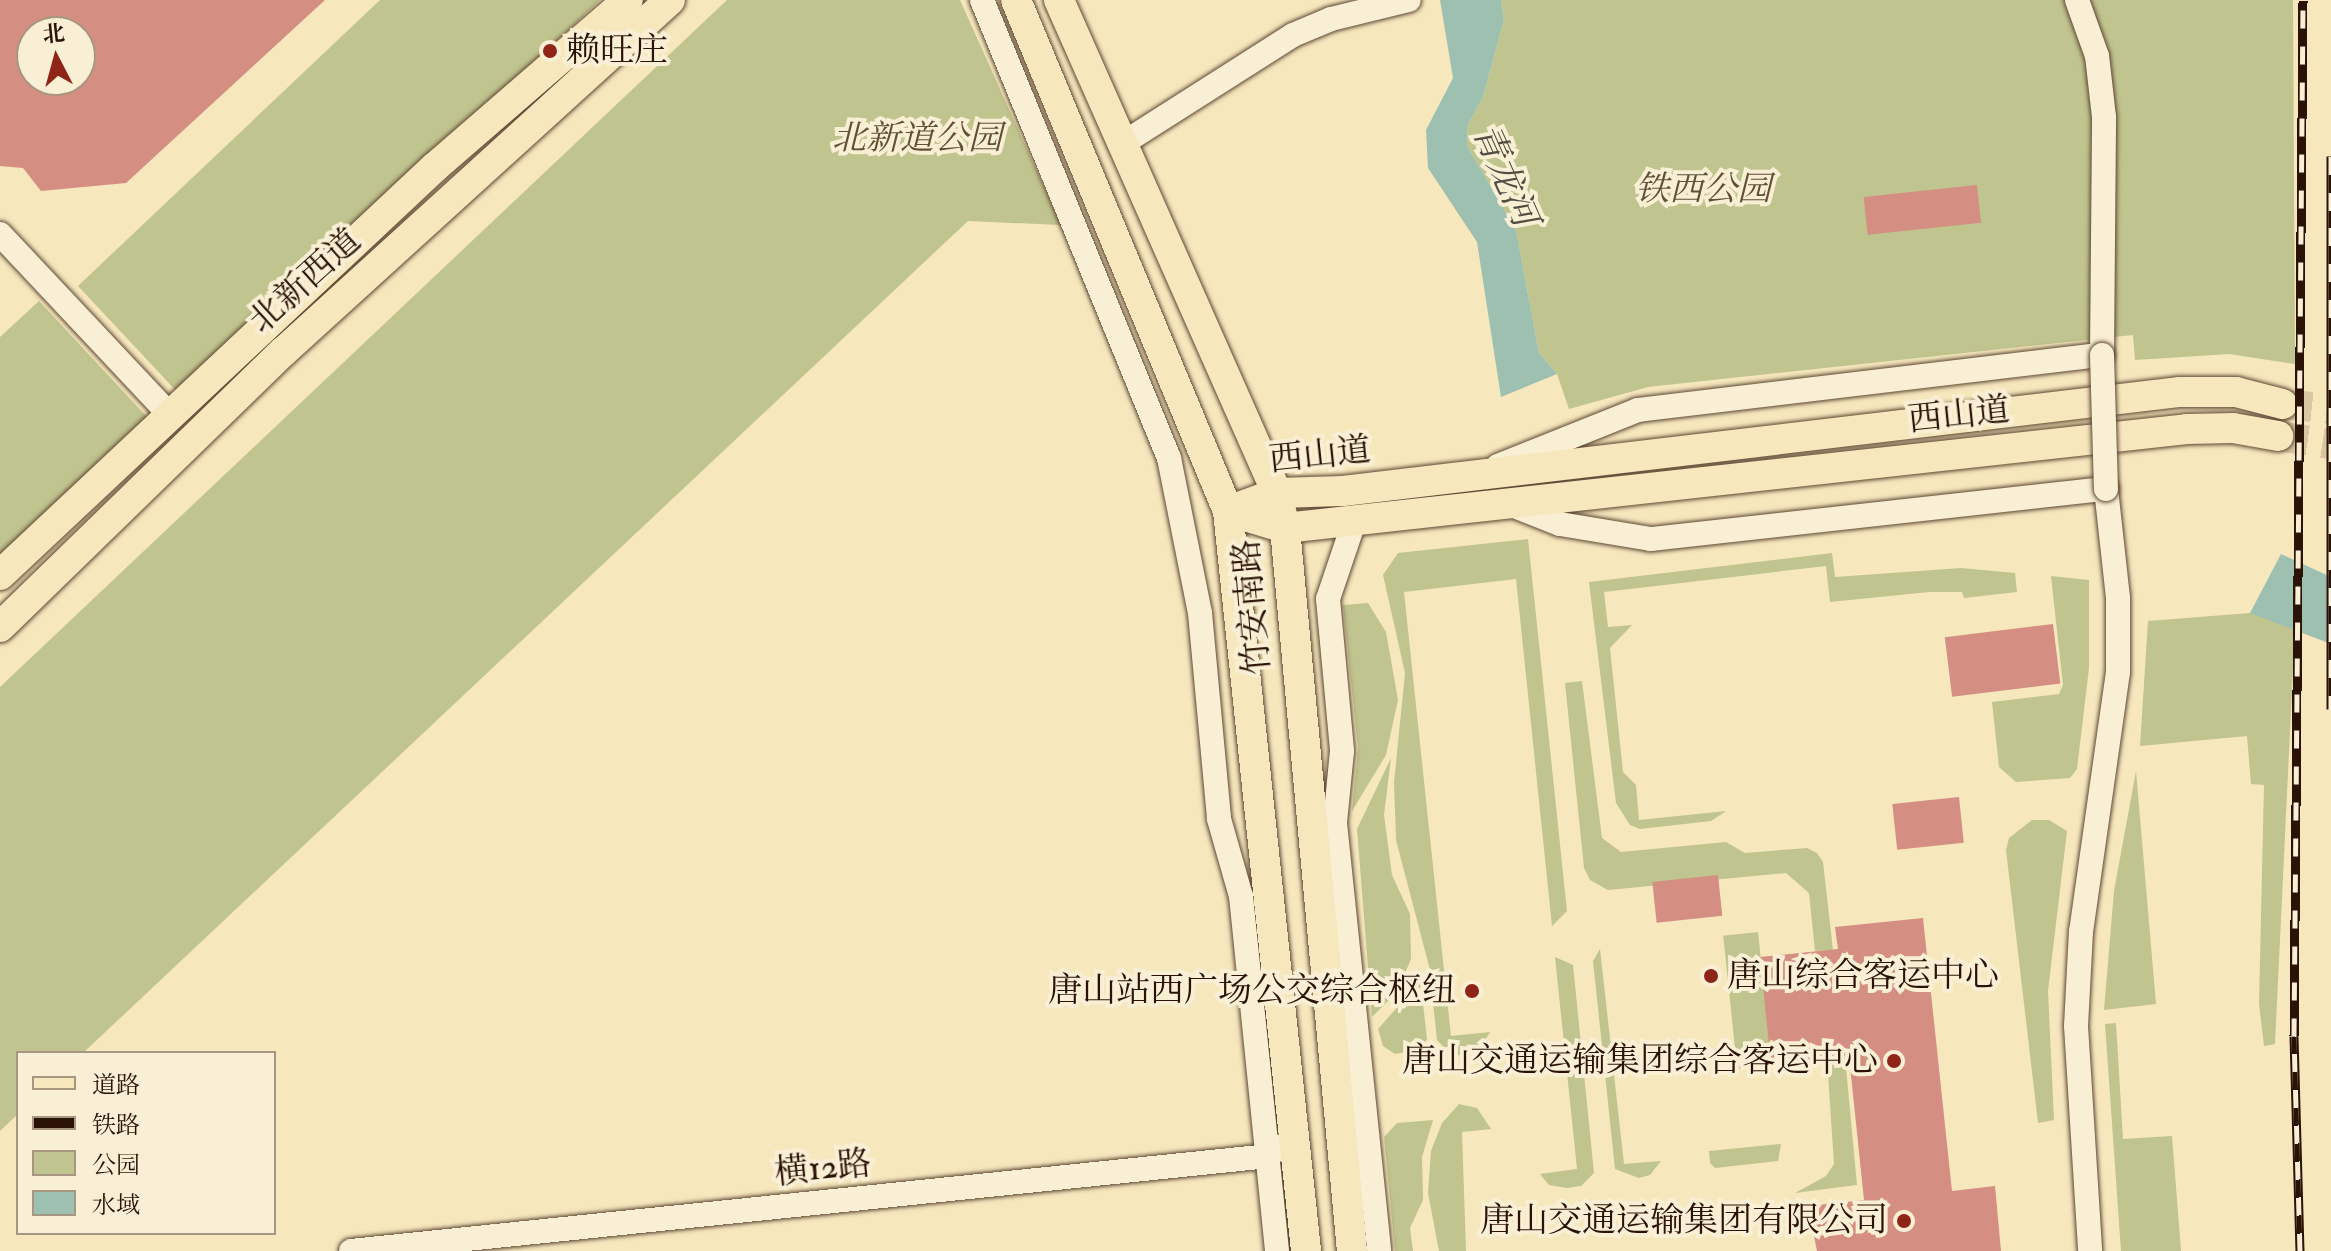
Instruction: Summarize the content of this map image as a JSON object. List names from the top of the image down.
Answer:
{
  "streets": {
    "main road": ["北新西道", "西山道", "竹安南路"],
    "street": ["横12路"]
  },
  "crossings": [
    ["西山道", "竹安南路"]
  ],
  "water": ["青龙河"],
  "parks": ["北新道公园", "铁西公园"],
  "places": [
    "赖旺庄",
    "唐山综合客运中心",
    "唐山站西广场公交综合枢纽",
    "唐山交通运输集团综合客运中心",
    "唐山交通运输集团有限公司"
  ],
  "legend": [
    "道路",
    "铁路",
    "公园",
    "水域"
  ],
  "north": "top"
}
